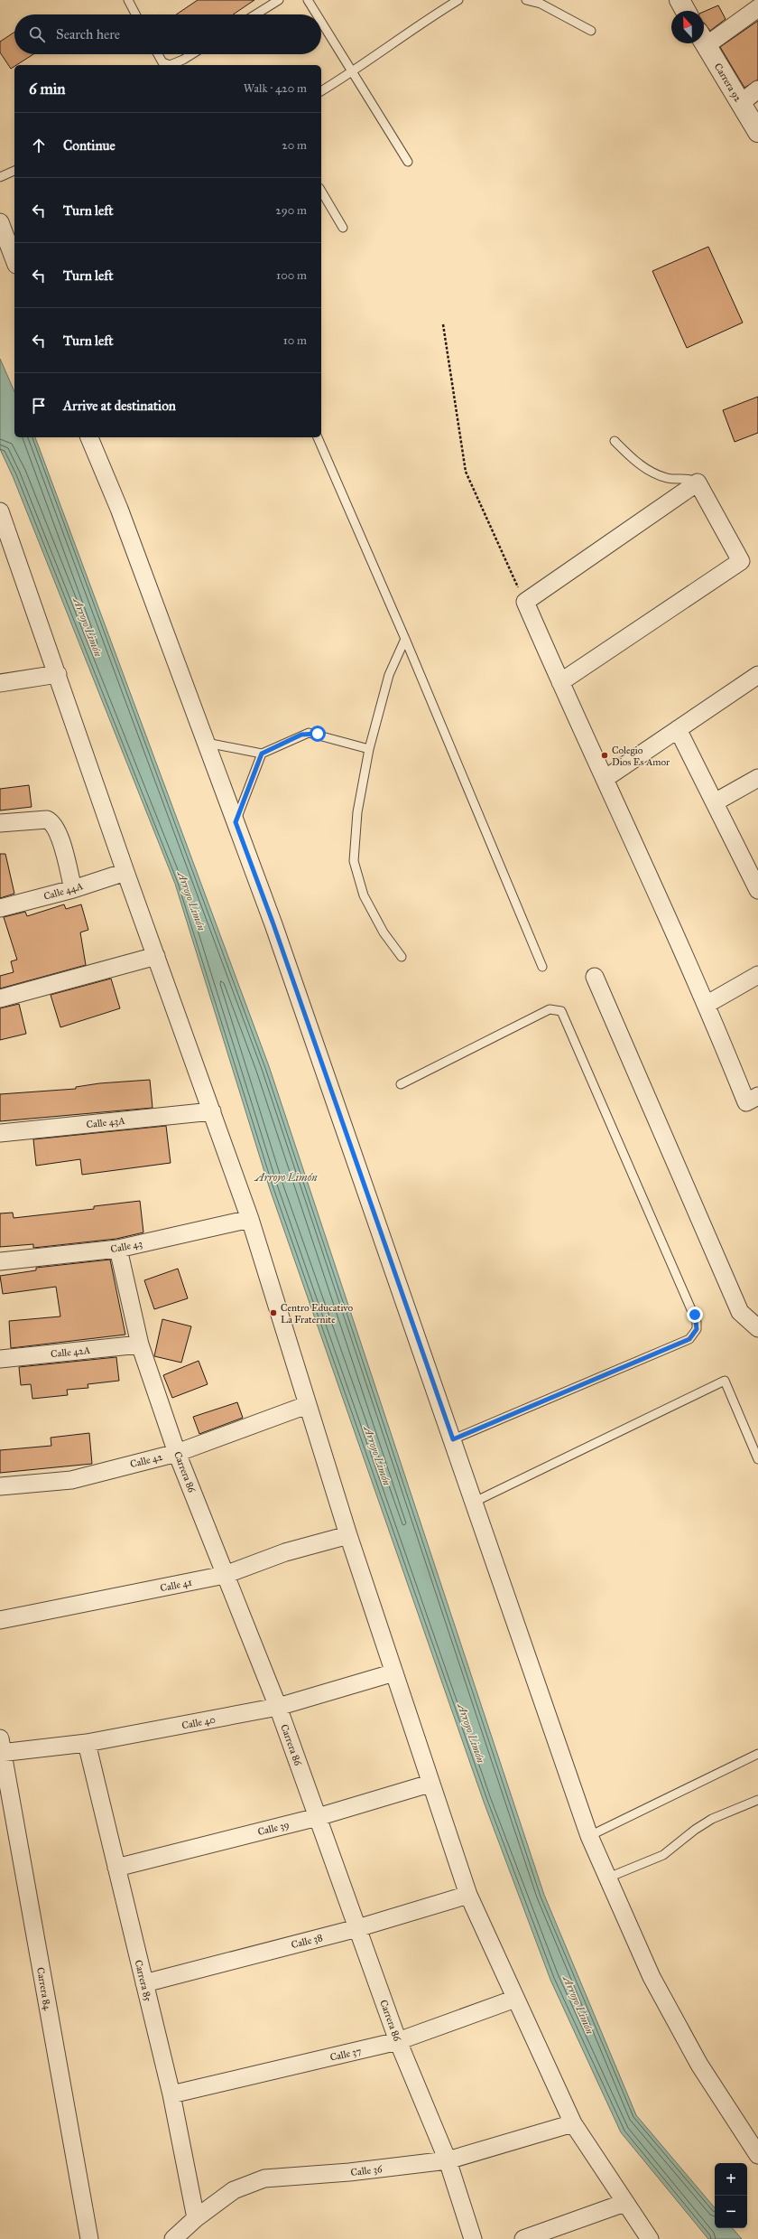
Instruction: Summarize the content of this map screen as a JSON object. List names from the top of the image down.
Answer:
{
  "streets": {
    "street": [
      "Carrera 92",
      "Calle 44A",
      "Calle 43A",
      "Calle 43",
      "Calle 42A",
      "Calle 42",
      "Carrera 86",
      "Calle 41",
      "Calle 40",
      "Calle 39",
      "Calle 38",
      "Carrera 85",
      "Carrera 84",
      "Calle 37",
      "Calle 36"
    ]
  },
  "crossings": [
    ["Calle 43", "Carrera 86"],
    ["Calle 42A", "Carrera 86"],
    ["Calle 42", "Carrera 86"],
    ["Carrera 86", "Calle 41"],
    ["Carrera 86", "Calle 40"],
    ["Carrera 86", "Calle 39"],
    ["Carrera 86", "Calle 38"],
    ["Carrera 86", "Calle 37"],
    ["Carrera 86", "Calle 36"],
    ["Calle 40", "Carrera 85"],
    ["Calle 40", "Carrera 84"],
    ["Calle 39", "Carrera 85"],
    ["Calle 38", "Carrera 85"],
    ["Carrera 85", "Calle 37"],
    ["Carrera 85", "Calle 36"]
  ],
  "water": ["Arroyo Limón"],
  "places": ["Colegio Dios Es Amor", "Centro Educativo La Fraternite"],
  "north": "top",
  "page": {
    "search": "Search here",
    "heading": ["6 min", "Walk · 420 m"],
    "list": [
      ["Continue", "20 m"],
      ["Turn left", "290 m"],
      ["Turn left", "100 m"],
      ["Turn left", "10 m"],
      "Arrive at destination"
    ],
    "map_buttons": ["+", "−"]
  }
}
